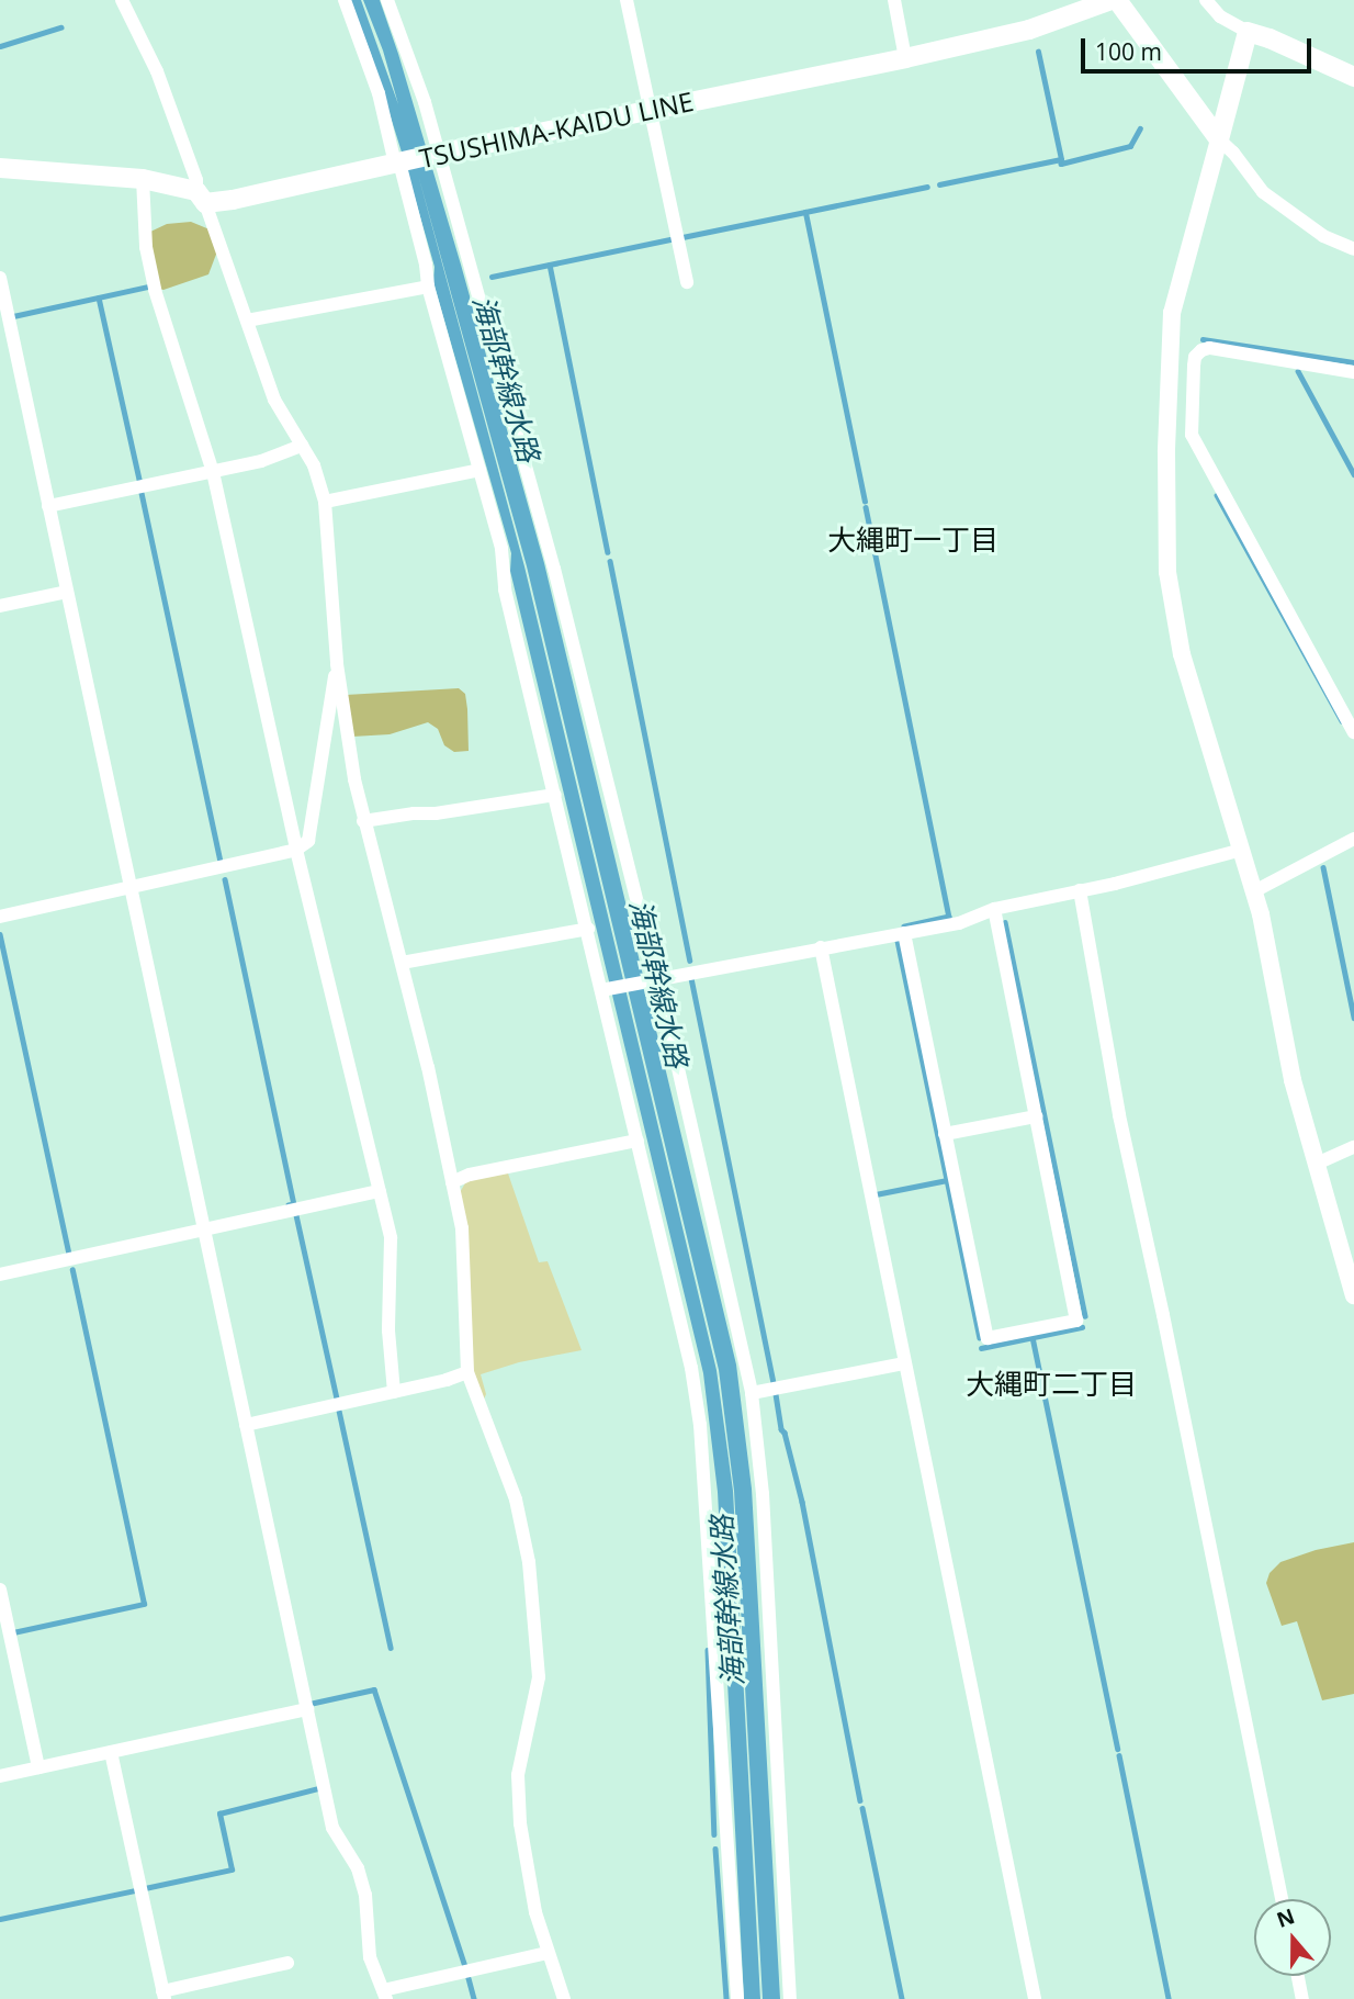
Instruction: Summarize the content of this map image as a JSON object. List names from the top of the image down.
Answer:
{
  "streets": {
    "main road": ["TSUSHIMA-KAIDU LINE"]
  },
  "districts": ["大縄町一丁目", "大縄町二丁目"],
  "water": ["海部幹線水路"],
  "scale_bar": "100 m",
  "north": "top"
}
